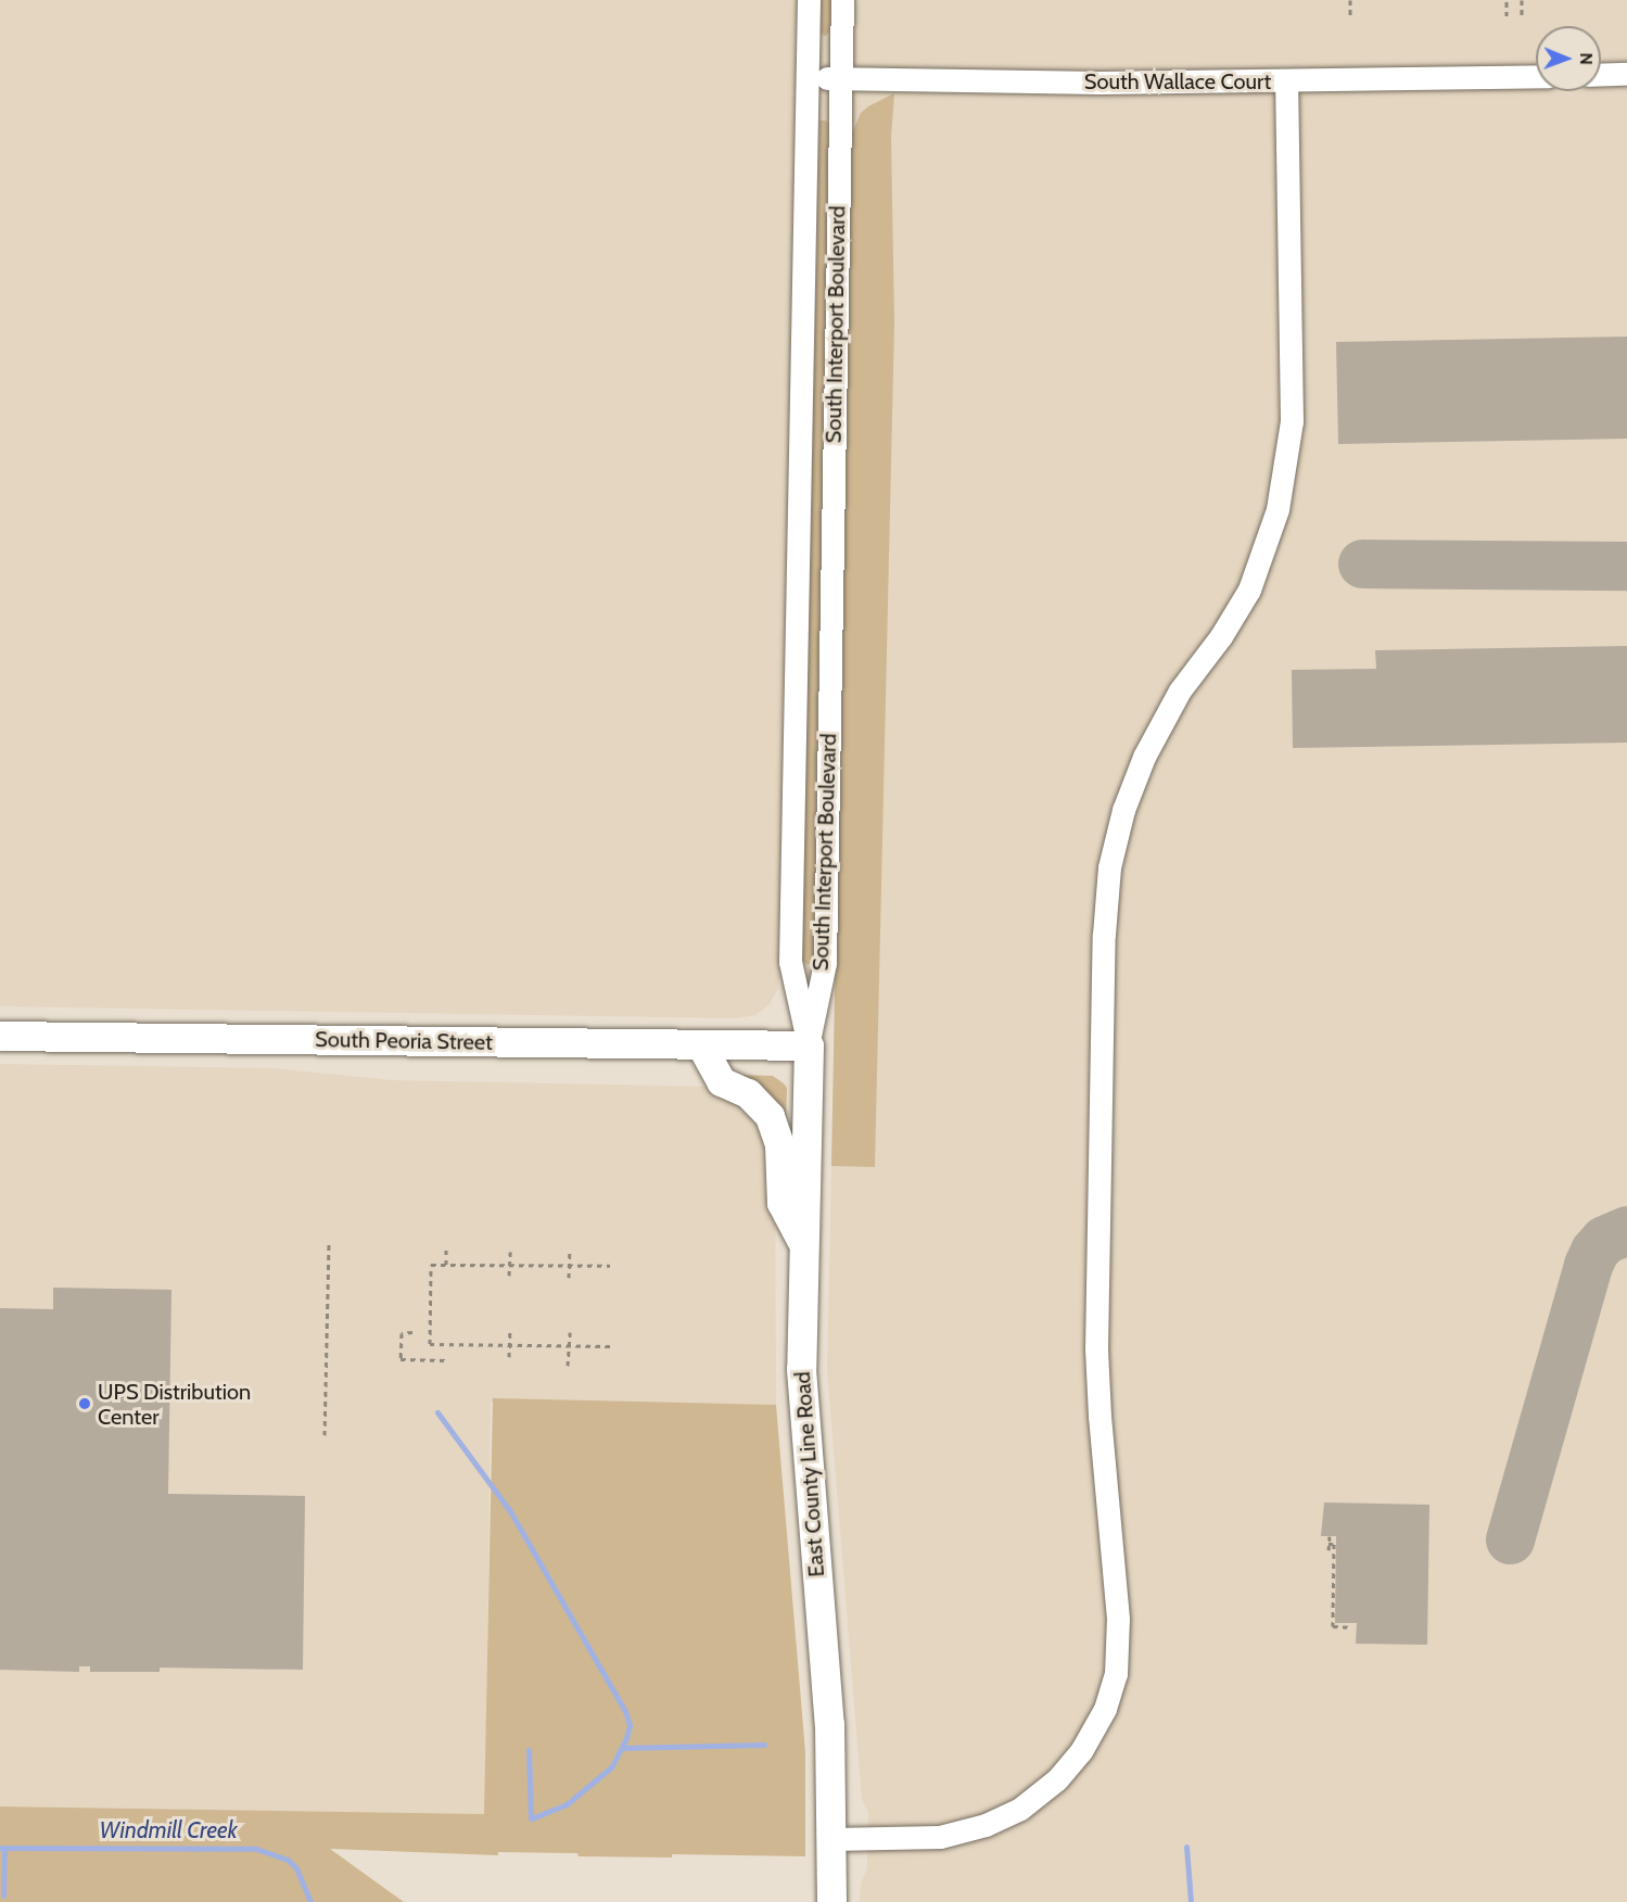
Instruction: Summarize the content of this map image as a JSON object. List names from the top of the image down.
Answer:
{
  "streets": {
    "main road": ["South Peoria Street", "East County Line Road"],
    "street": ["South Wallace Court", "South Interport Boulevard"]
  },
  "crossings": [
    ["South Wallace Court", "South Interport Boulevard"],
    ["South Interport Boulevard", "South Peoria Street"],
    ["South Interport Boulevard", "East County Line Road"],
    ["South Peoria Street", "East County Line Road"]
  ],
  "water": ["Windmill Creek"],
  "places": ["UPS Distribution Center"],
  "north": "right"
}
